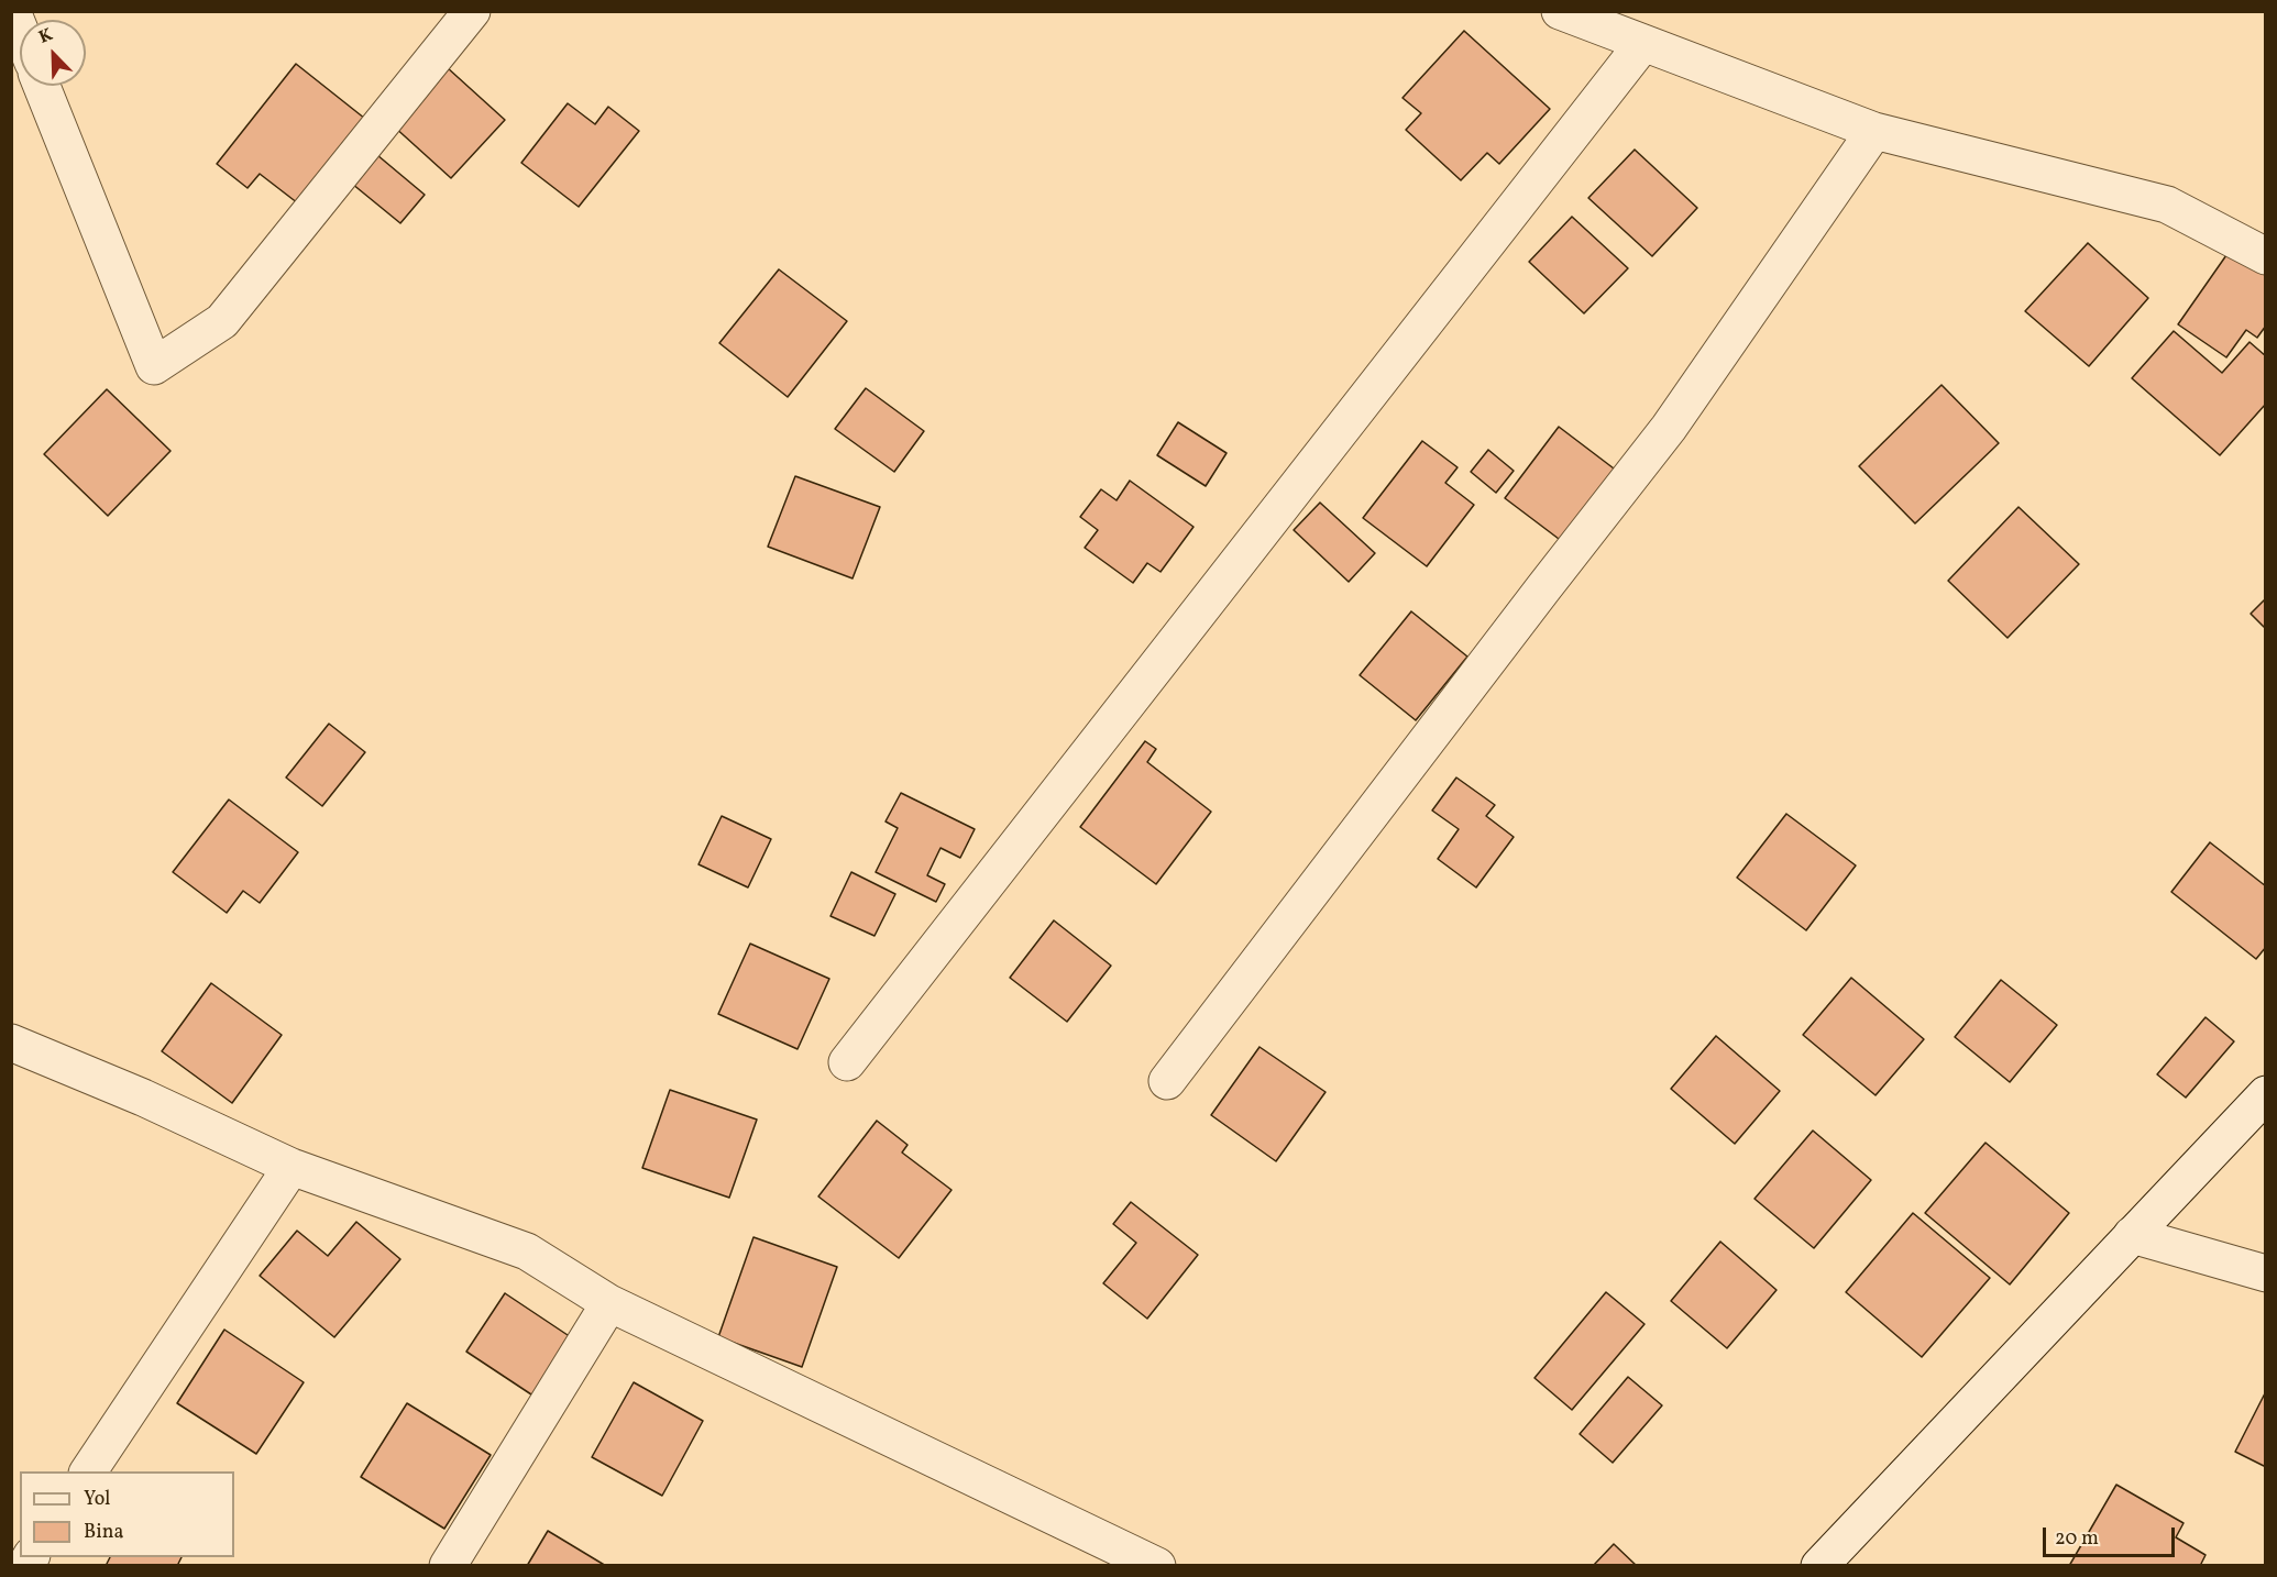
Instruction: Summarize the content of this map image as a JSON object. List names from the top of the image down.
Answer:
{
  "legend": ["Yol", "Bina"],
  "scale_bar": "20 m",
  "north": "top left"
}
